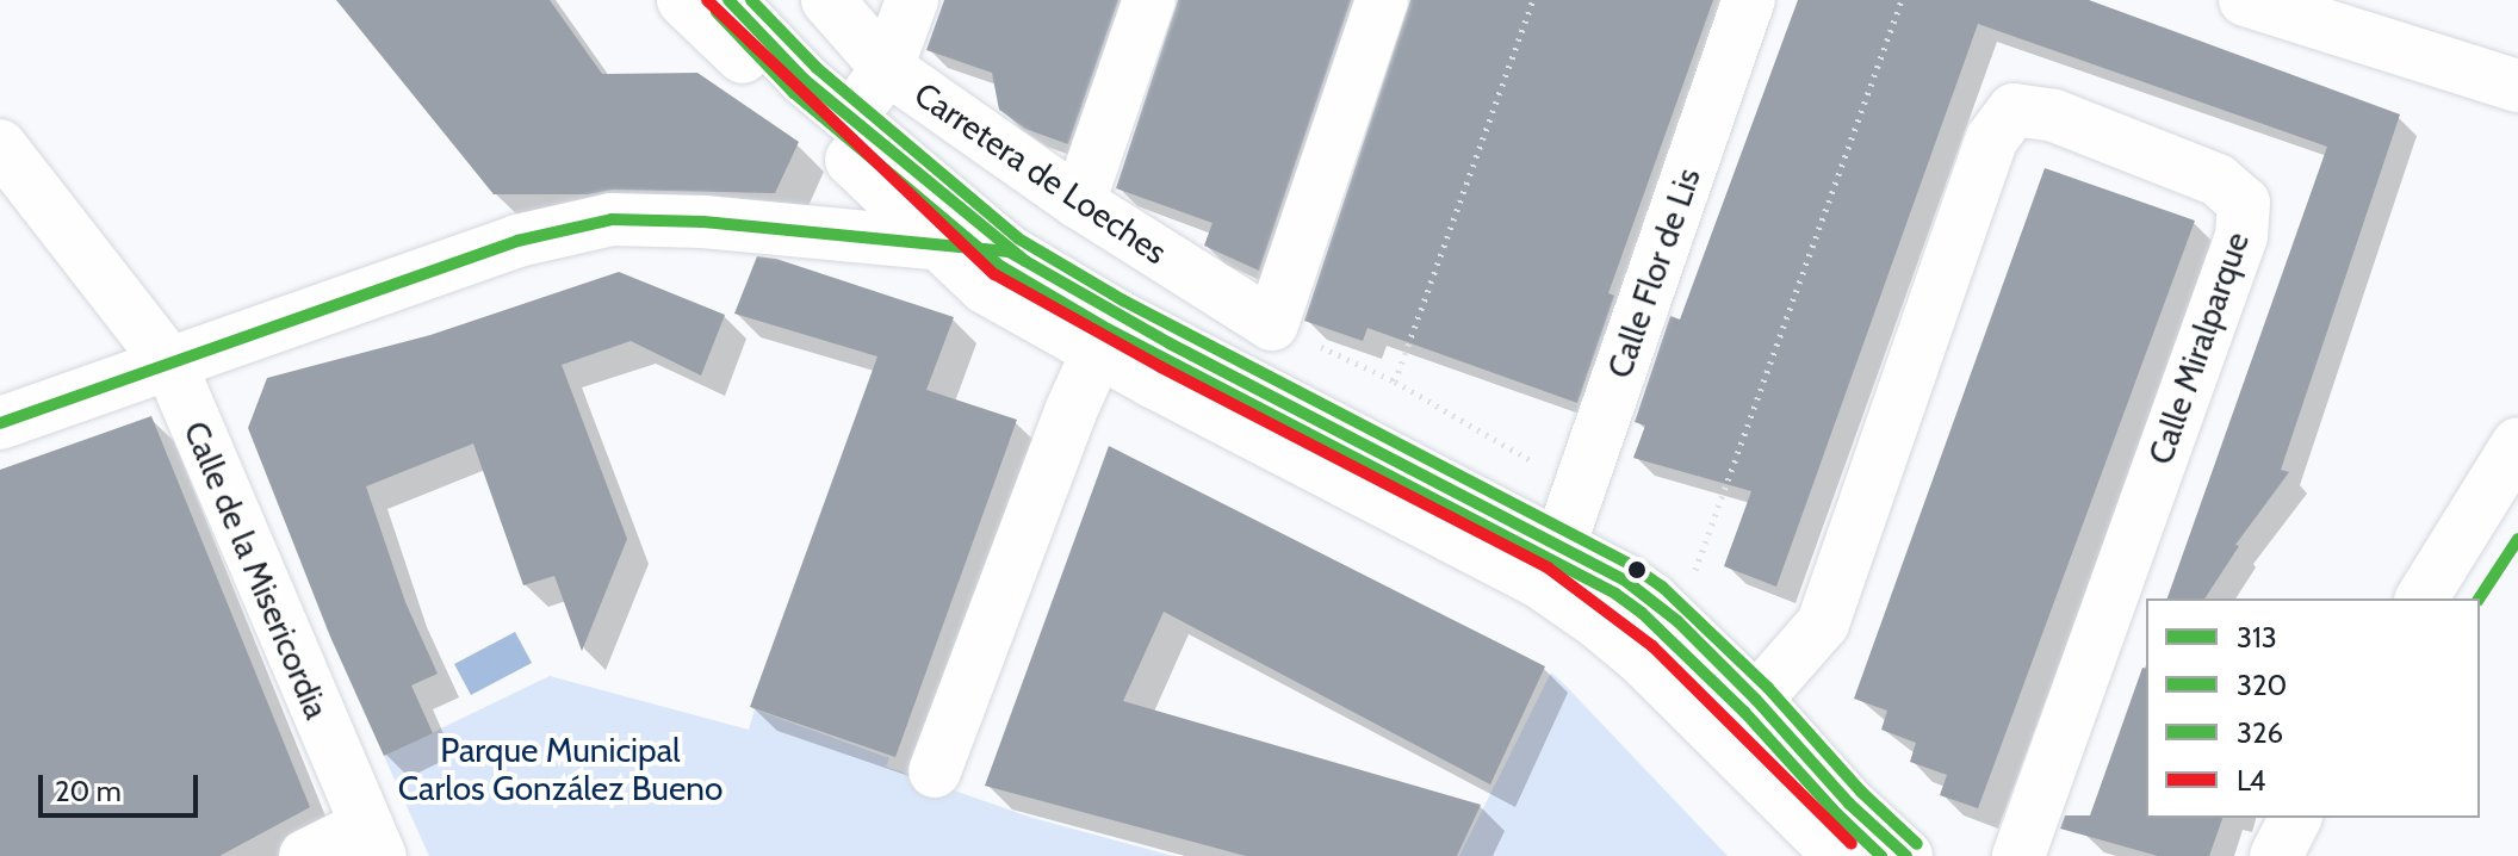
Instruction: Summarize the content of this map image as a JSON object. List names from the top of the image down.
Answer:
{
  "streets": {
    "street": [
      "Carretera de Loeches",
      "Calle Flor de Lis",
      "Calle Miralparque",
      "Calle de la Misericordia"
    ]
  },
  "crossings": [
    ["Carretera de Loeches", "Calle Flor de Lis"],
    ["Carretera de Loeches", "Calle Miralparque"]
  ],
  "parks": ["Parque Municipal Carlos González Bueno"],
  "lines": [
    "transit line 313",
    "transit line 326",
    "transit line L4",
    "transit line 320"
  ],
  "legend": [
    "313",
    "320",
    "326",
    "L4"
  ],
  "scale_bar": "20 m"
}
